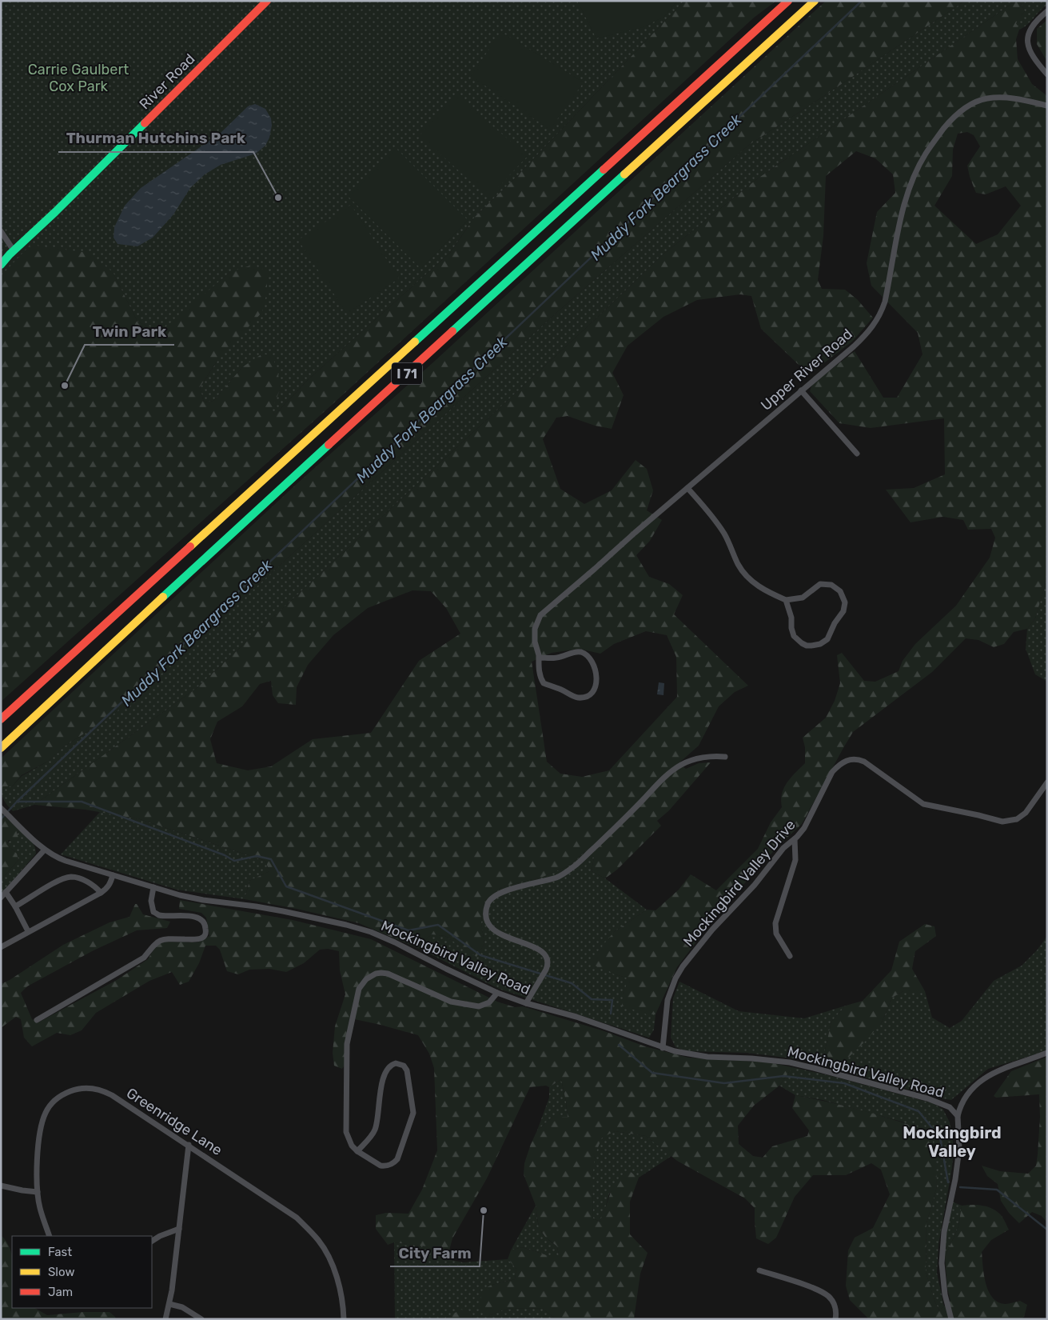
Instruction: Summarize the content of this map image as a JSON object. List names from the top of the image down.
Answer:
{
  "streets": {
    "main road": ["River Road", "I 71"],
    "street": [
      "Upper River Road",
      "Mockingbird Valley Drive",
      "Mockingbird Valley Road",
      "Greenridge Lane"
    ]
  },
  "crossings": [
    ["Mockingbird Valley Drive", "Mockingbird Valley Road"]
  ],
  "districts": ["Mockingbird Valley"],
  "water": ["Muddy Fork Beargrass Creek"],
  "parks": ["Carrie Gaulbert Cox Park"],
  "places": ["Thurman Hutchins Park", "Twin Park", "City Farm"],
  "legend": ["Fast", "Slow", "Jam"]
}
